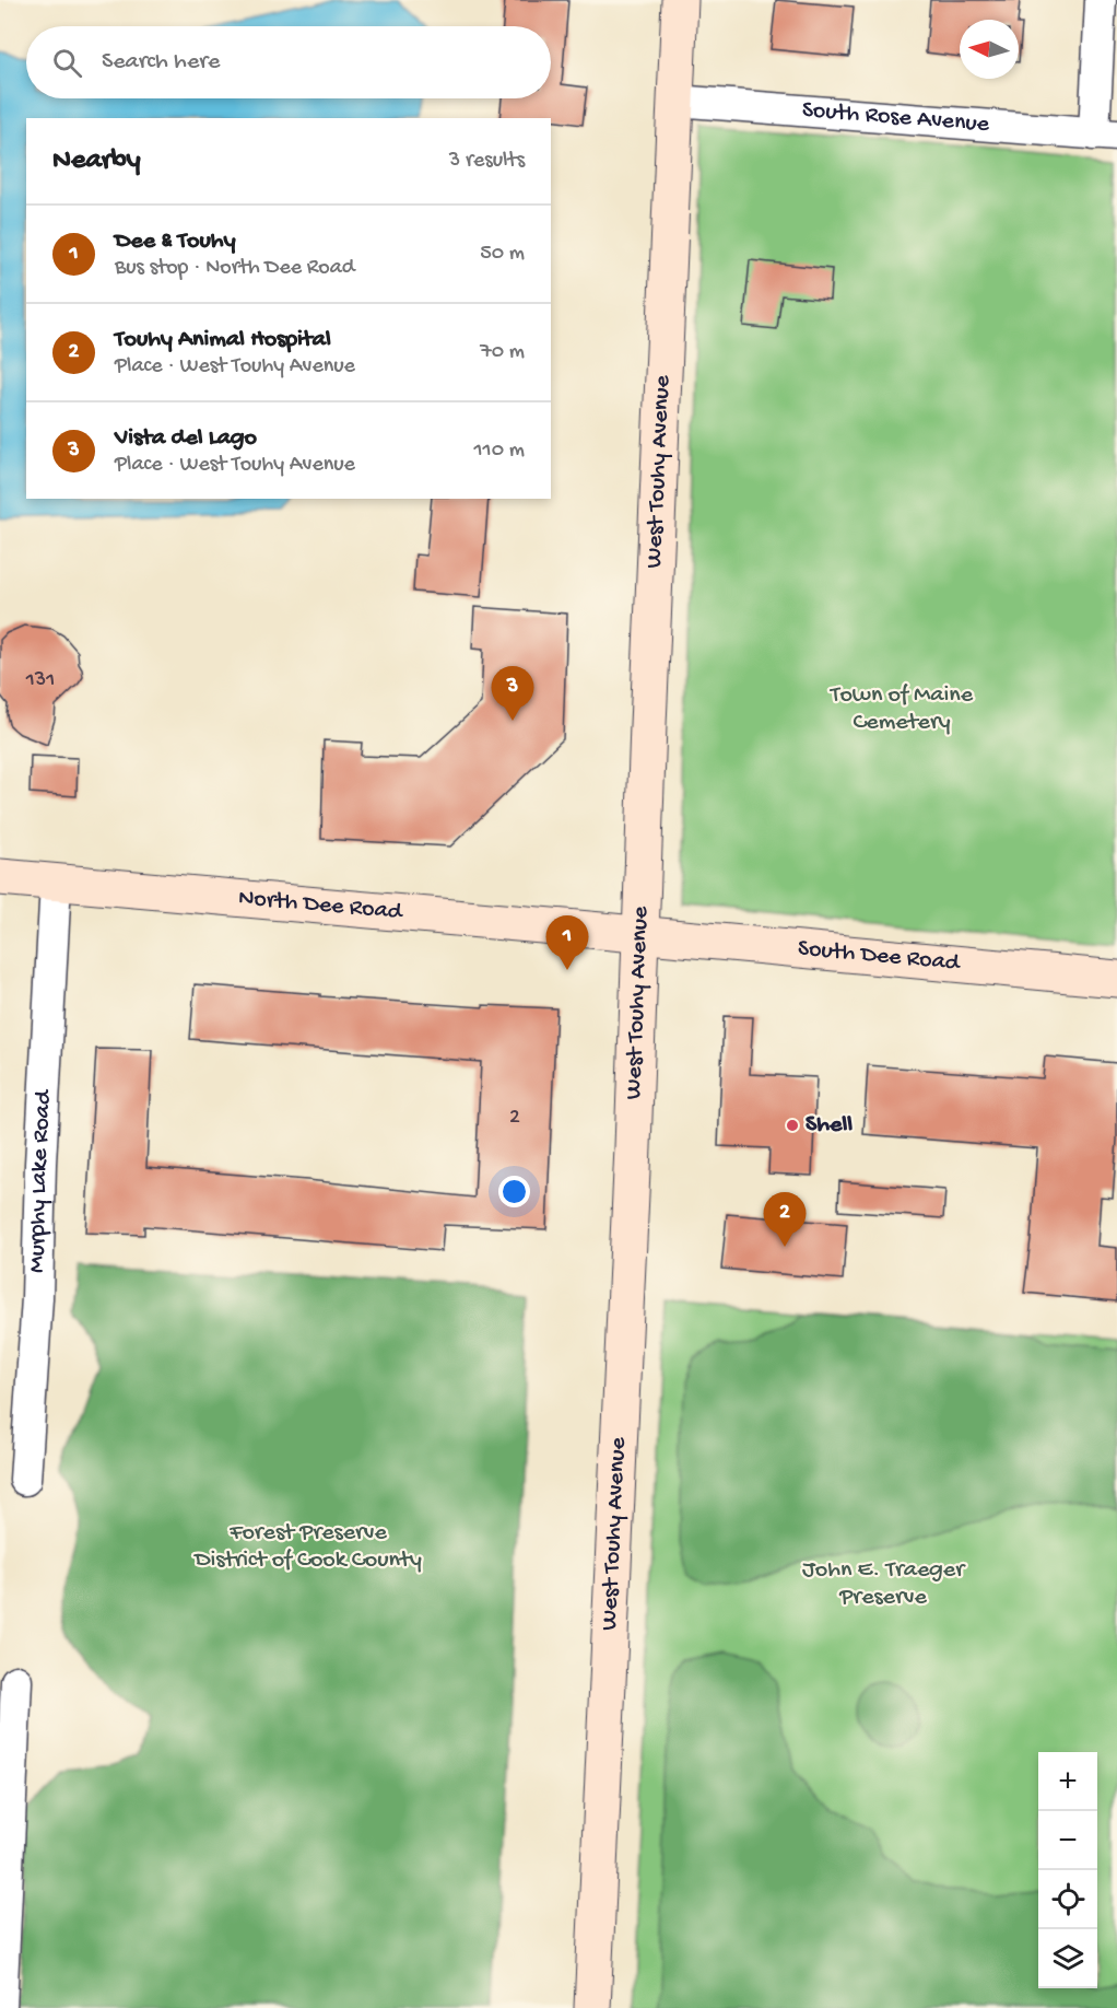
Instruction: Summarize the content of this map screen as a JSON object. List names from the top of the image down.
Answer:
{
  "streets": {
    "main road": ["West Touhy Avenue", "North Dee Road", "South Dee Road"],
    "street": ["South Rose Avenue", "Murphy Lake Road"]
  },
  "crossings": [
    ["South Rose Avenue", "West Touhy Avenue"],
    ["West Touhy Avenue", "North Dee Road"],
    ["West Touhy Avenue", "South Dee Road"],
    ["North Dee Road", "South Dee Road"],
    ["North Dee Road", "Murphy Lake Road"]
  ],
  "parks": ["Town of Maine Cemetery", "Forest Preserve District of Cook County", "John E. Traeger Preserve"],
  "places": ["Shell"],
  "house_numbers": ["131", "2"],
  "north": "left",
  "page": {
    "search": "Search here",
    "heading": ["Nearby", "3 results"],
    "list": [
      {
        "mark": "1",
        "name": "Dee & Touhy",
        "note": "Bus stop · North Dee Road",
        "value": "50 m"
      },
      {
        "mark": "2",
        "name": "Touhy Animal Hospital",
        "note": "Place · West Touhy Avenue",
        "value": "70 m"
      },
      {
        "mark": "3",
        "name": "Vista del Lago",
        "note": "Place · West Touhy Avenue",
        "value": "110 m"
      }
    ],
    "pins": ["3", "1", "2"],
    "map_buttons": ["+", "−"]
  }
}
